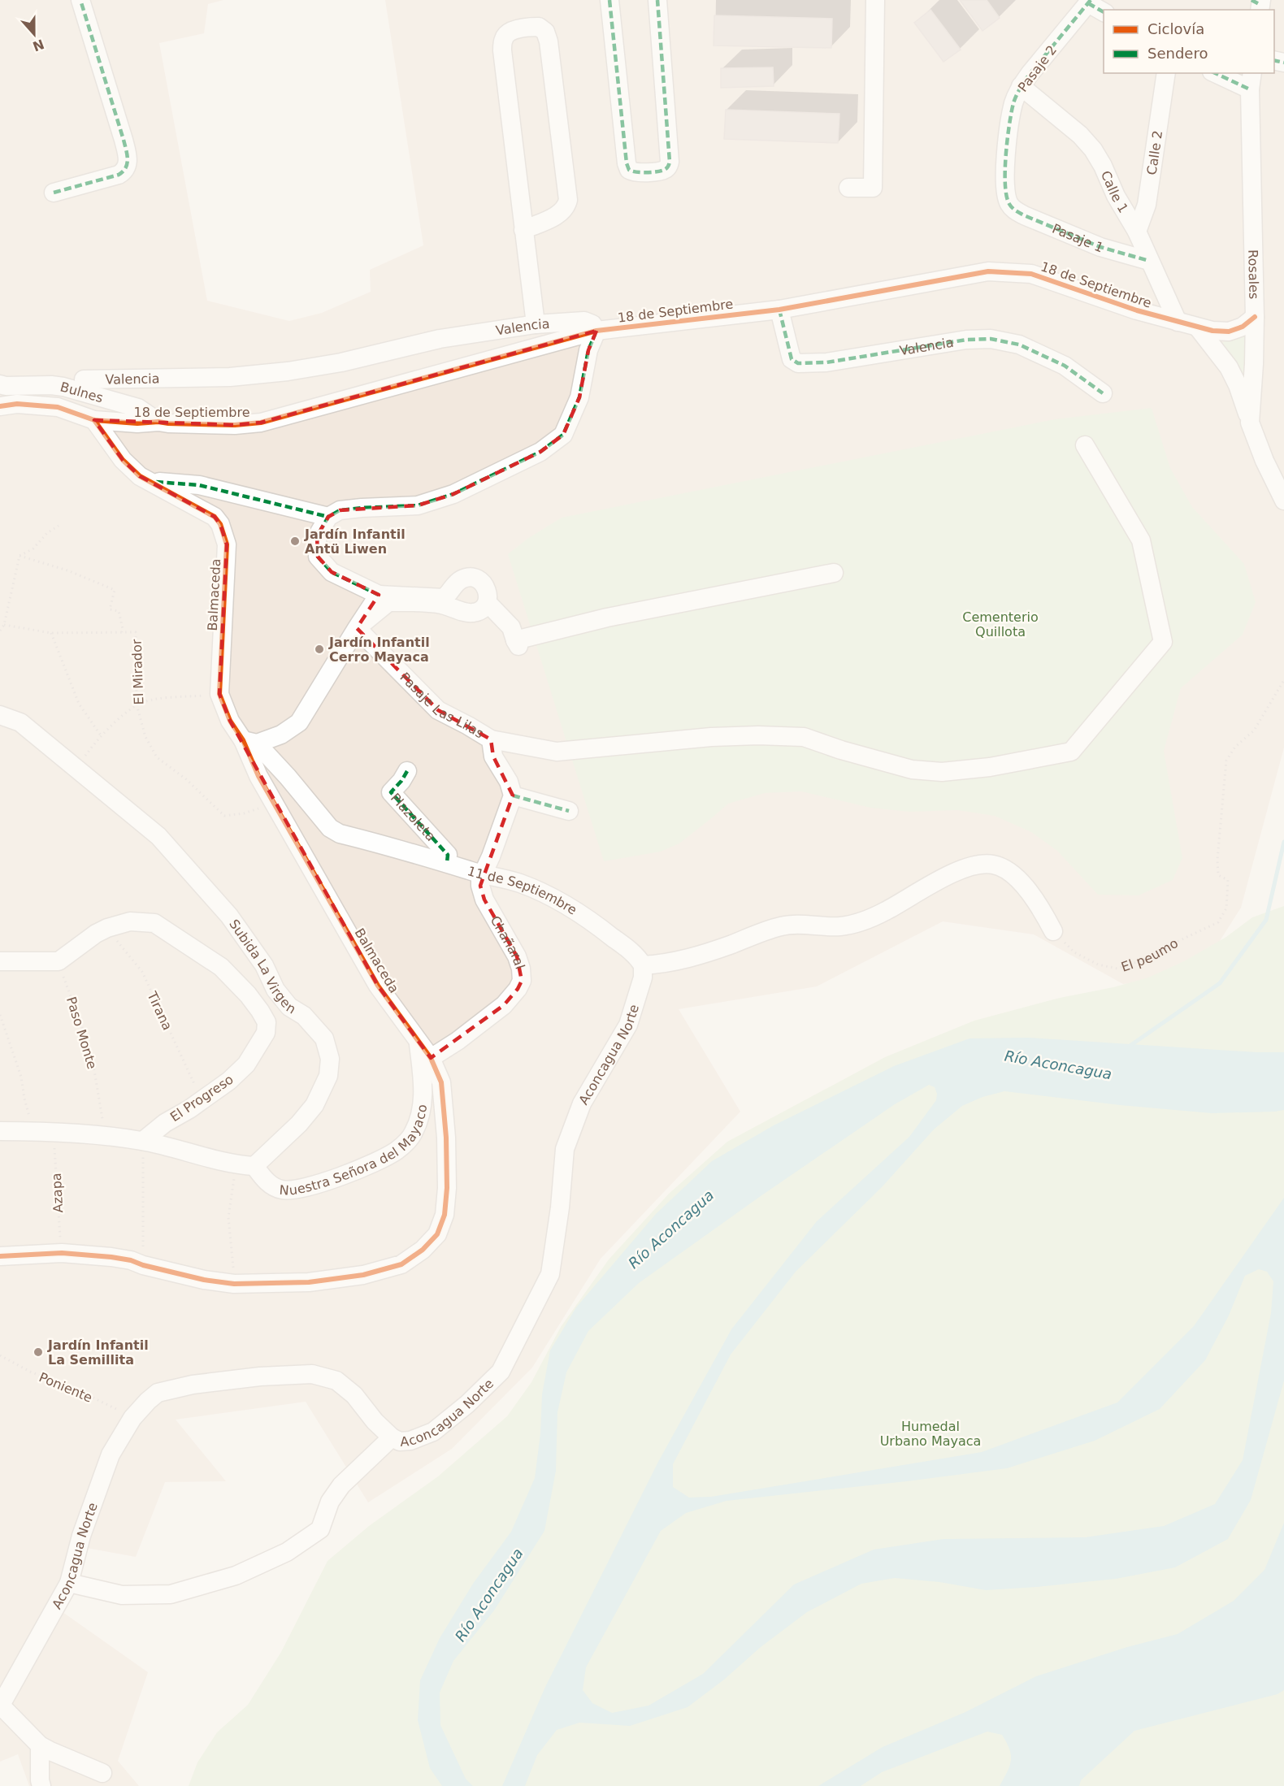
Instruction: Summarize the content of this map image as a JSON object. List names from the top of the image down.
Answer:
{
  "streets": {
    "street": [
      "Pasaje 2",
      "Calle 2",
      "Calle 1",
      "Pasaje 1",
      "Rosales",
      "18 de Septiembre",
      "Valencia",
      "Bulnes",
      "Balmaceda",
      "Pasaje Las Lilas",
      "Plazoleta",
      "11 de Septiembre",
      "Chañaral",
      "Subida La Virgen",
      "Aconcagua Norte",
      "El Progreso",
      "Nuestra Señora del Mayaco"
    ],
    "path": [
      "El Mirador",
      "El peumo",
      "Tirana",
      "Paso Monte",
      "Azapa",
      "Poniente"
    ]
  },
  "crossings": [
    ["Pasaje 2", "Calle 1"],
    ["Pasaje 2", "Pasaje 1"],
    ["Calle 2", "Calle 1"],
    ["Calle 1", "Pasaje 1"],
    ["Calle 1", "18 de Septiembre"],
    ["Rosales", "18 de Septiembre"],
    ["18 de Septiembre", "Valencia"],
    ["18 de Septiembre", "Bulnes"],
    ["18 de Septiembre", "Balmaceda"],
    ["Balmaceda", "El Mirador"],
    ["Balmaceda", "11 de Septiembre"],
    ["Balmaceda", "Chañaral"],
    ["Balmaceda", "Nuestra Señora del Mayaco"],
    ["Balmaceda", "Azapa"],
    ["Plazoleta", "11 de Septiembre"],
    ["11 de Septiembre", "Chañaral"],
    ["11 de Septiembre", "Aconcagua Norte"],
    ["Subida La Virgen", "Nuestra Señora del Mayaco"],
    ["Tirana", "El Progreso"],
    ["Paso Monte", "El Progreso"],
    ["Aconcagua Norte", "Poniente"]
  ],
  "water": ["Río Aconcagua"],
  "parks": ["Cementerio Quillota", "Humedal Urbano Mayaca"],
  "places": ["Jardín Infantil Antü Liwen", "Jardín Infantil Cerro Mayaca", "Jardín Infantil La Semillita"],
  "legend": ["Ciclovía", "Sendero"],
  "north": "bottom"
}
